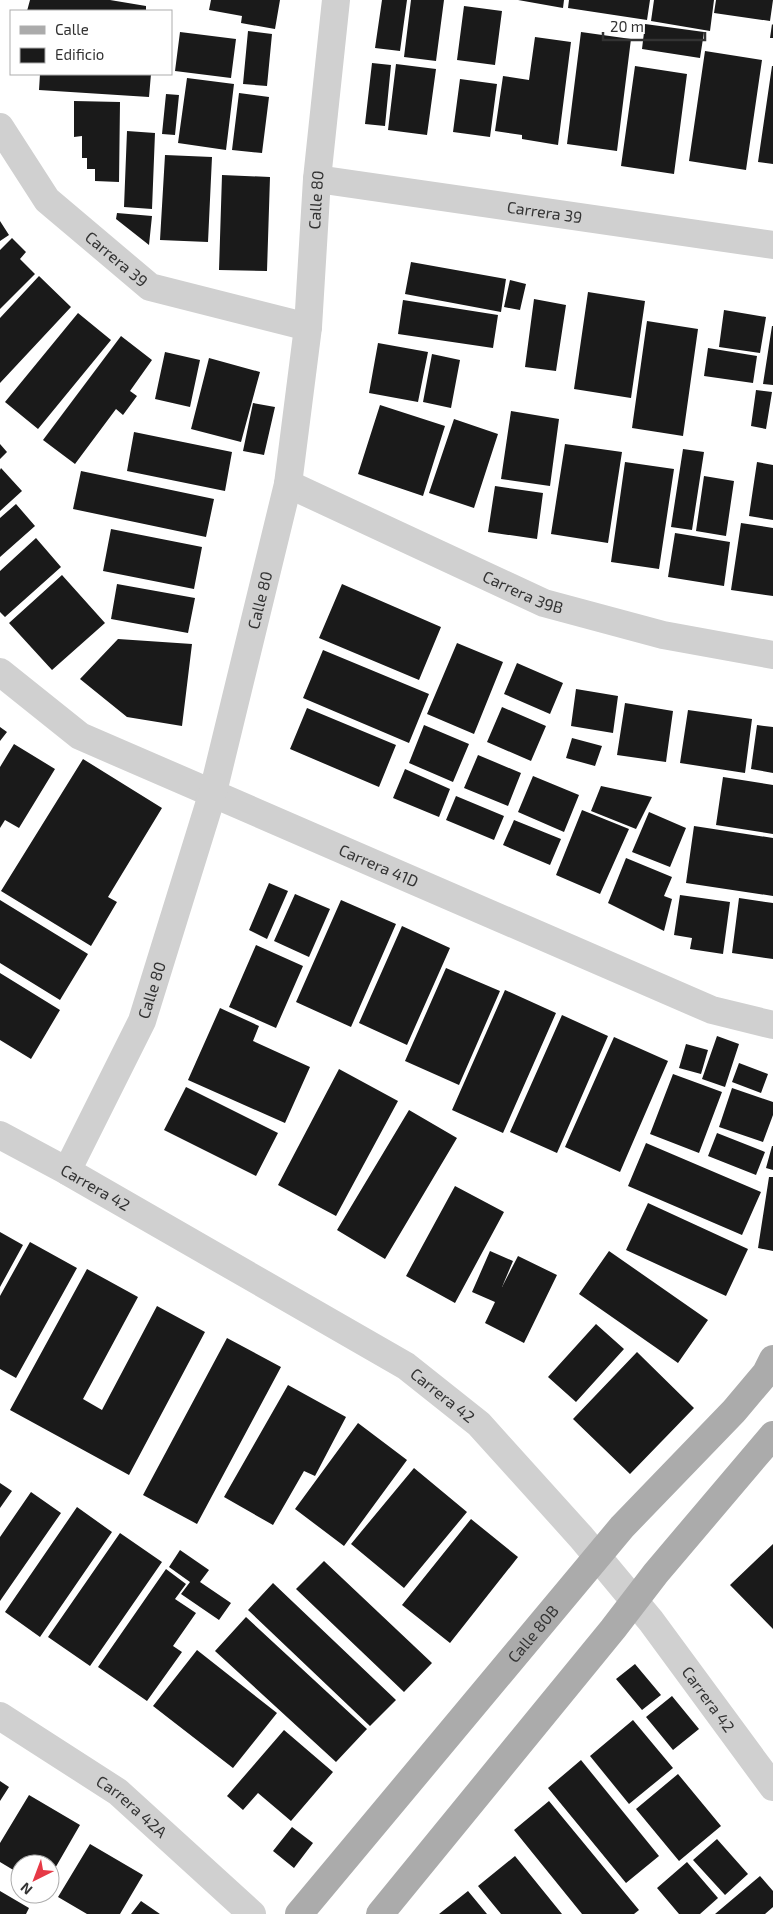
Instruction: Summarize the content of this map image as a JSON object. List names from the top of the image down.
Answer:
{
  "streets": {
    "main road": ["Calle 80B"],
    "street": [
      "Calle 80",
      "Carrera 39",
      "Carrera 39B",
      "Carrera 41D",
      "Carrera 42",
      "Carrera 42A"
    ]
  },
  "crossings": [
    ["Calle 80", "Carrera 39"],
    ["Calle 80", "Carrera 39B"],
    ["Calle 80", "Carrera 41D"],
    ["Calle 80", "Carrera 42"],
    ["Carrera 42", "Calle 80B"]
  ],
  "legend": ["Calle", "Edificio"],
  "scale_bar": "20 m",
  "north": "bottom left"
}
